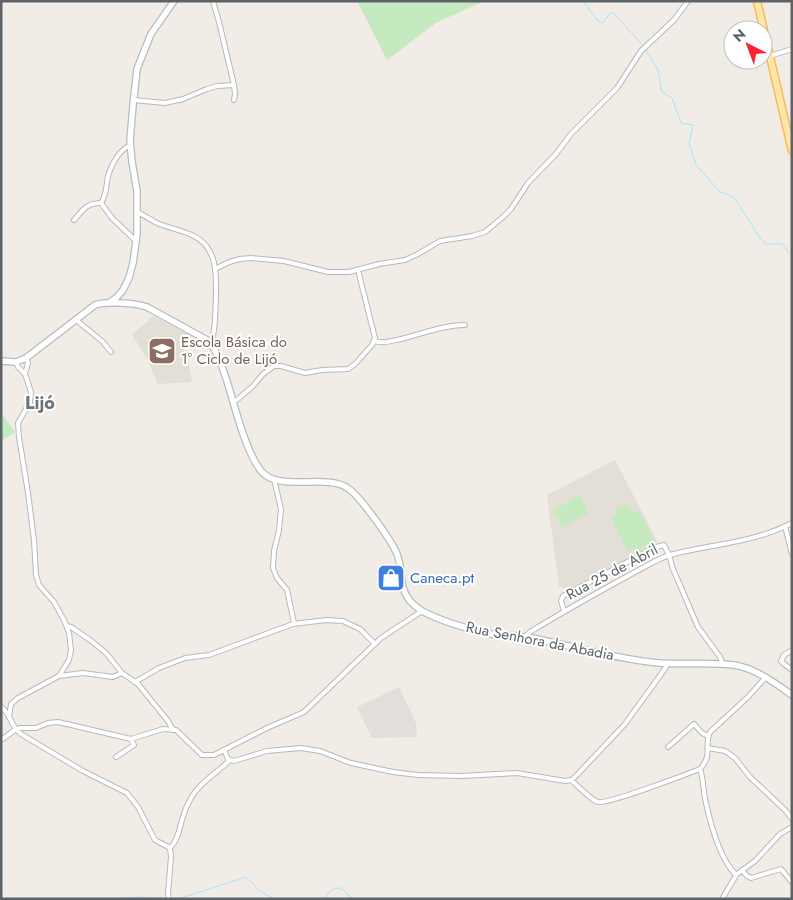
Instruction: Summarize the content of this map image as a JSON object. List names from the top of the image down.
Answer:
{
  "streets": {
    "main road": ["Rua Senhora da Abadia"],
    "street": ["Rua 25 de Abril"]
  },
  "crossings": [
    ["Rua 25 de Abril", "Rua Senhora da Abadia"]
  ],
  "districts": ["Lijó"],
  "places": {
    "school or university": ["Escola Básica do 1º Ciclo de Lijó"],
    "shop": ["Caneca.pt"]
  },
  "north": "top left"
}
